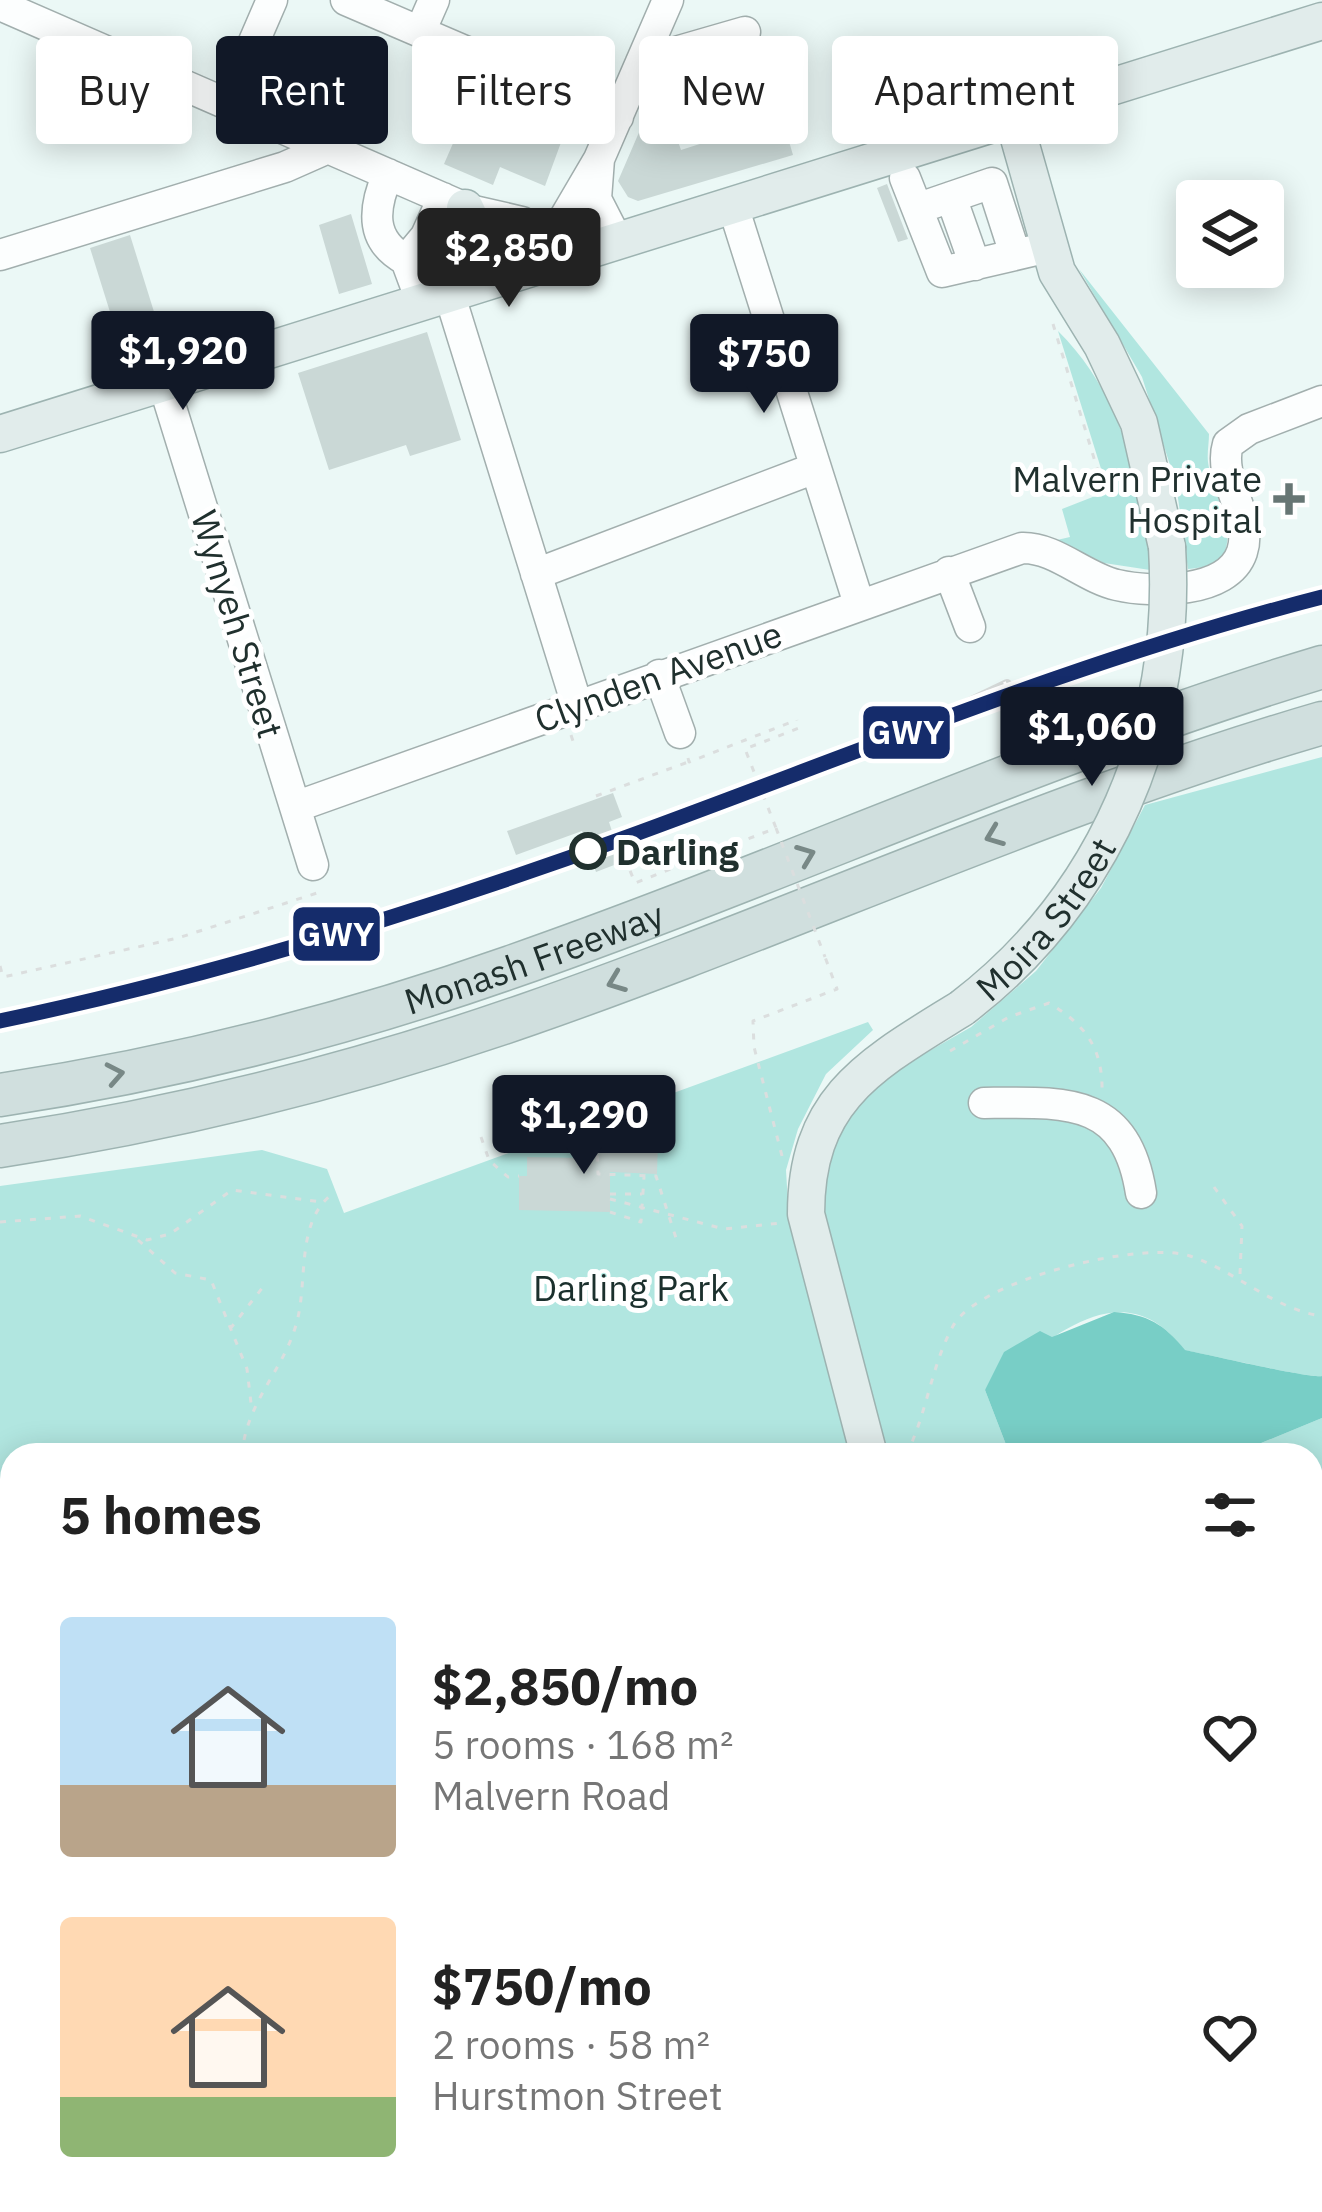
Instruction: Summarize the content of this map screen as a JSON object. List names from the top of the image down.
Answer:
{
  "streets": {
    "highway": ["Monash Freeway"],
    "main road": ["Moira Street"],
    "street": ["Wynyeh Street", "Clynden Avenue"]
  },
  "crossings": [
    ["Wynyeh Street", "Clynden Avenue"]
  ],
  "parks": ["Darling Park"],
  "places": {
    "health": ["Malvern Private Hospital"],
    "other": ["Darling"]
  },
  "lines": ["transit line GWY"],
  "page": {
    "chip": [
      "Buy",
      "Rent",
      "Filters",
      "New",
      "Apartment"
    ],
    "price": [
      "$2,850",
      "$1,920",
      "$750",
      "$1,060",
      "$1,290"
    ],
    "heading": "5 homes",
    "list": [
      {
        "name": "$2,850/mo",
        "note": "5 rooms · 168 m² · Malvern Road"
      },
      {
        "name": "$750/mo",
        "note": "2 rooms · 58 m² · Hurstmon Street"
      }
    ]
  }
}
